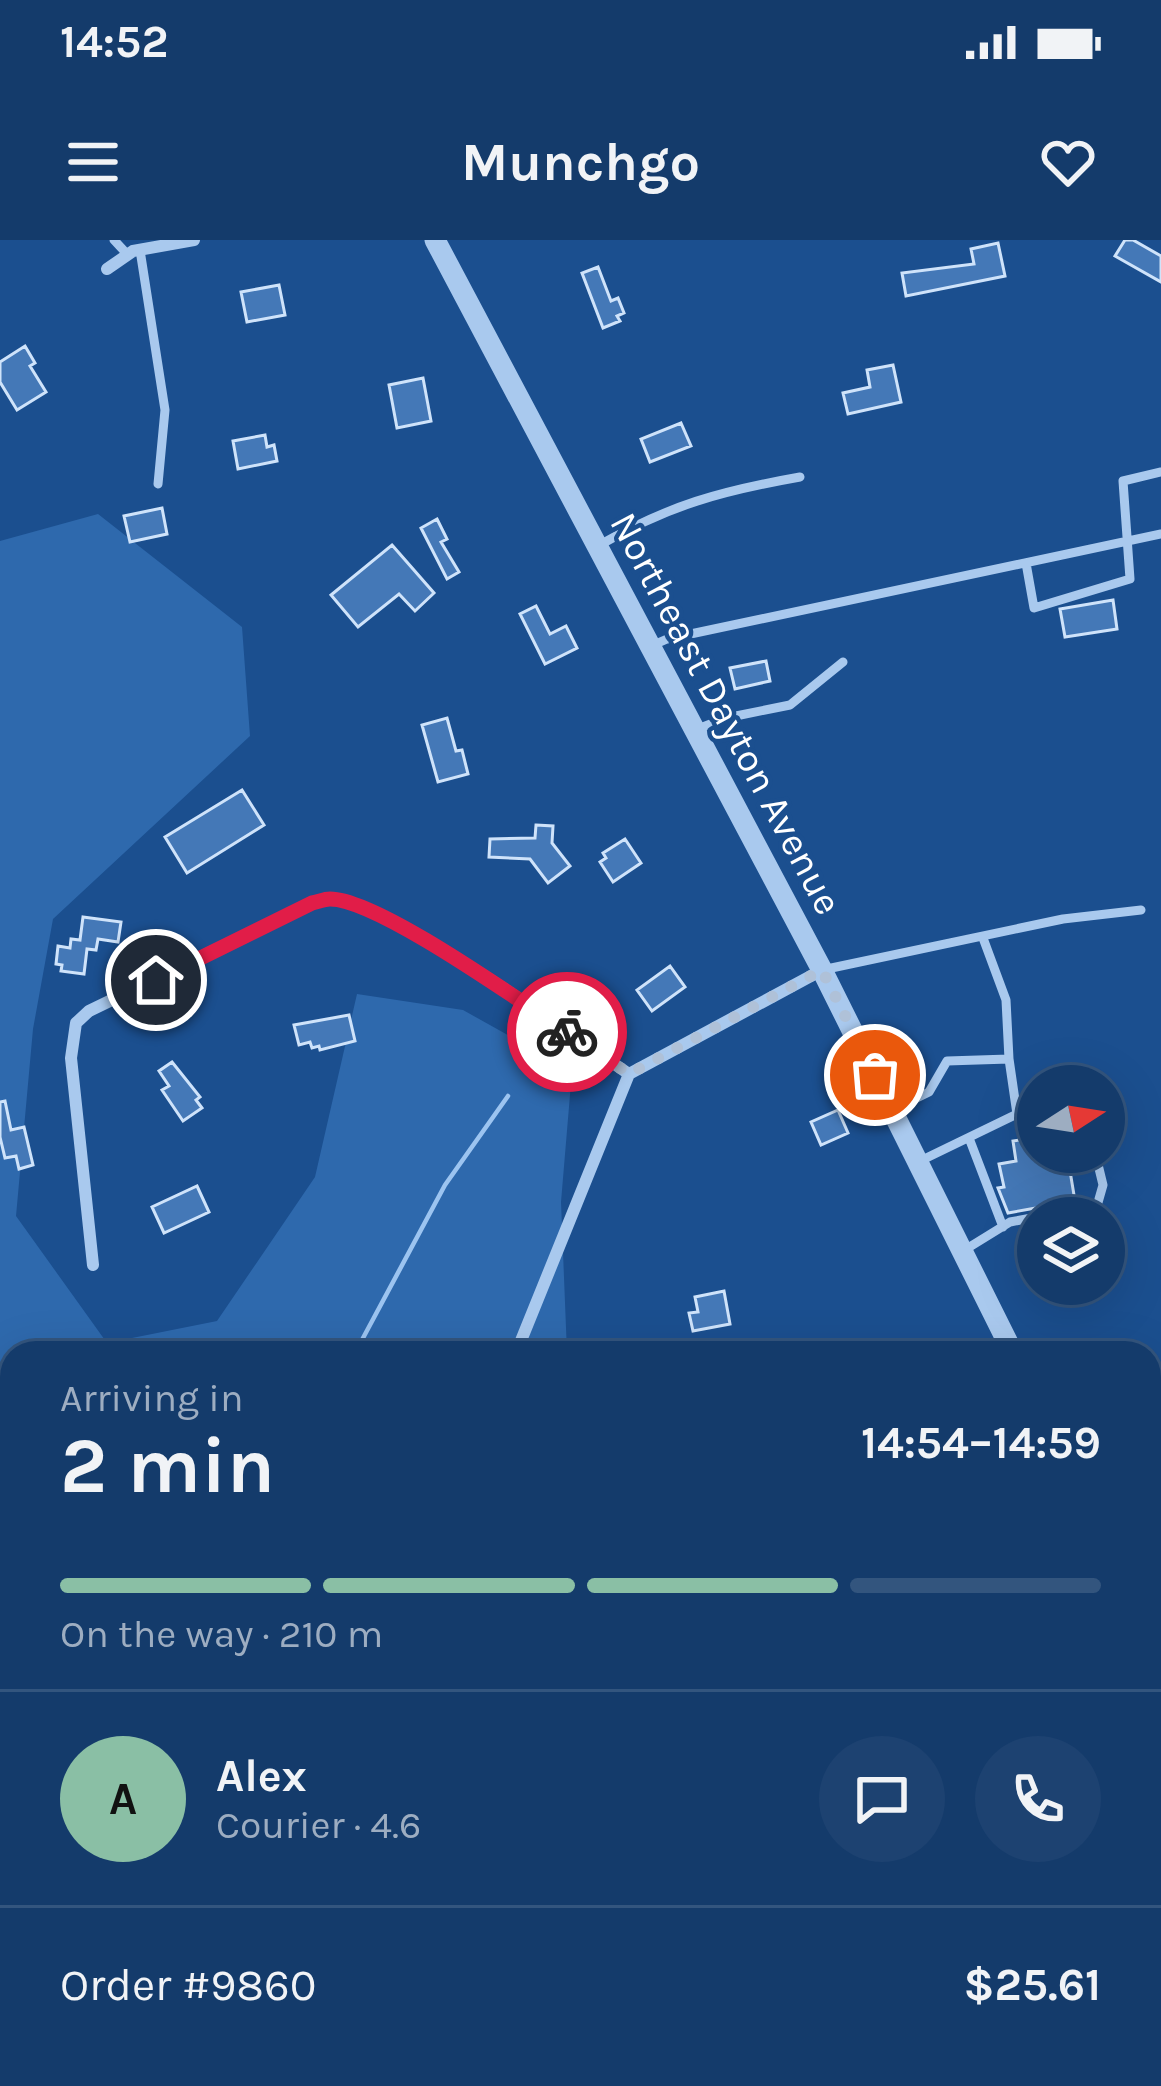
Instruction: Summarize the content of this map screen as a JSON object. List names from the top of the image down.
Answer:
{
  "streets": {
    "street": ["Northeast Dayton Avenue"]
  },
  "north": "right",
  "page": {
    "status": "14:52",
    "header": "Munchgo",
    "heading": ["2 min", "Arriving in", "14:54–14:59"],
    "panel": [
      "Alex",
      "Courier · 4.6",
      "Order #9860",
      "$25.61"
    ],
    "bar": "On the way · 210 m",
    "round": "A"
  }
}
